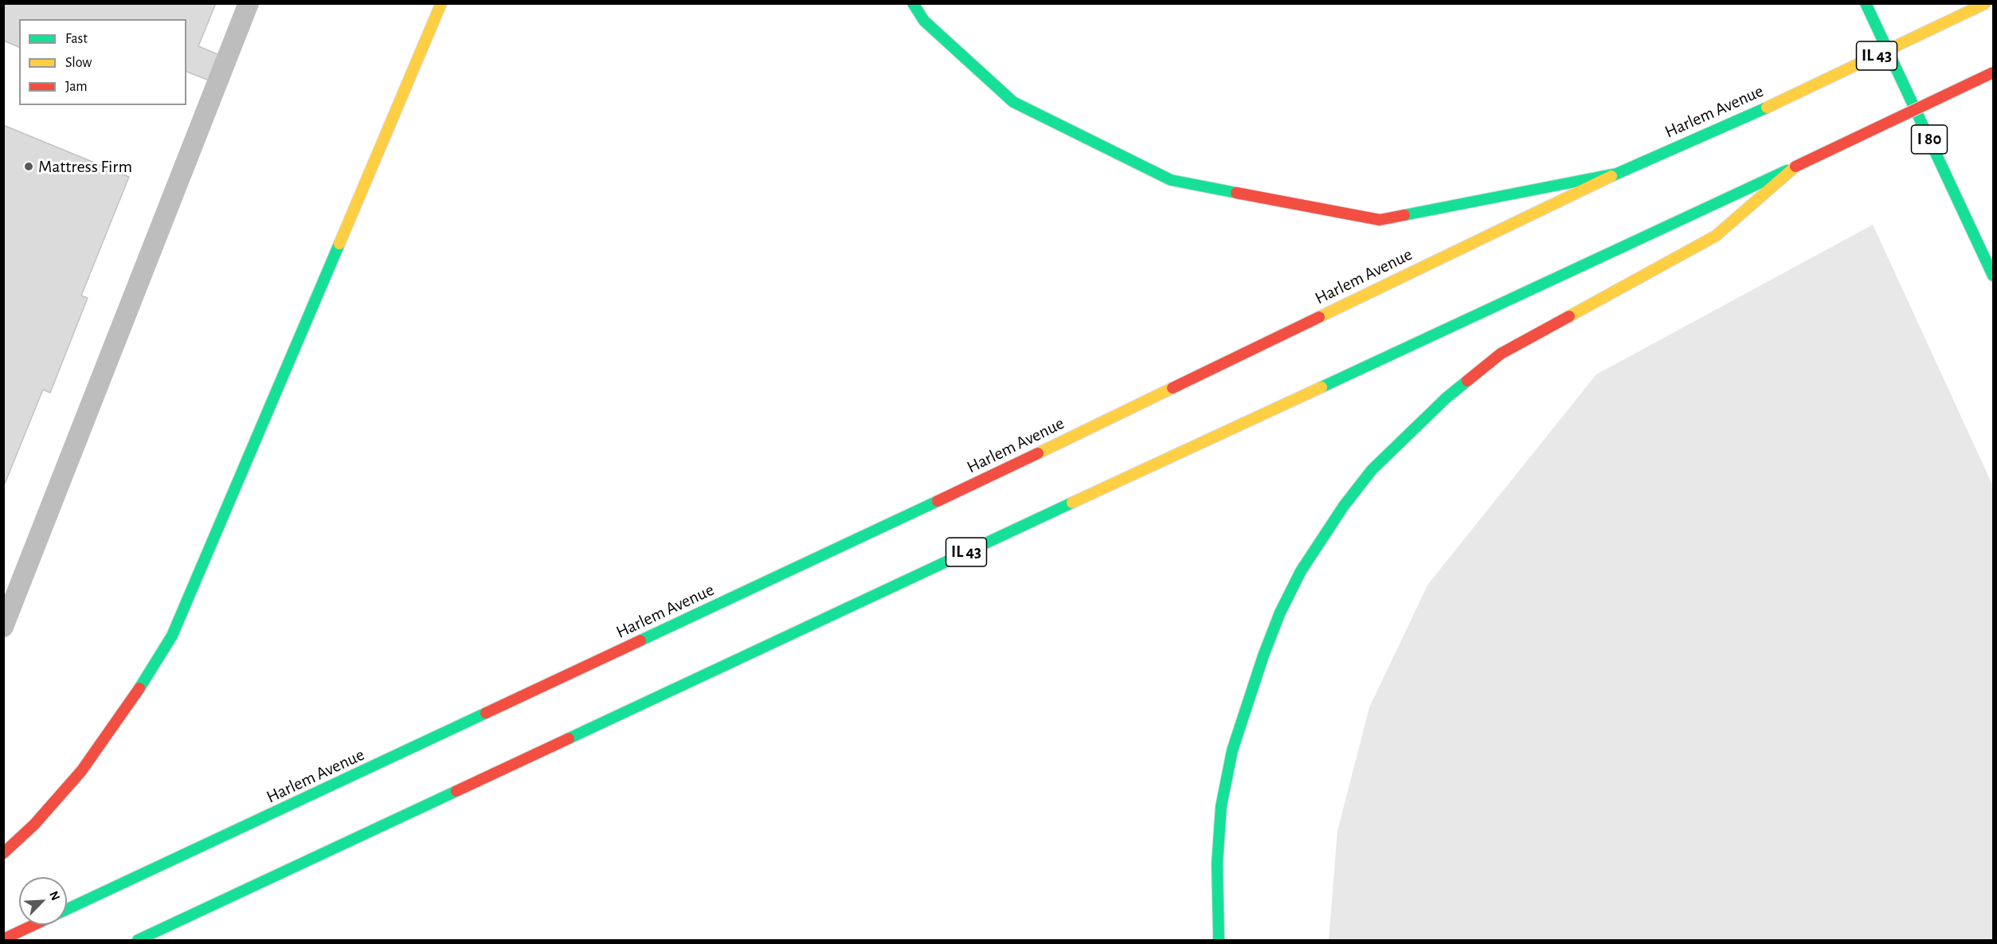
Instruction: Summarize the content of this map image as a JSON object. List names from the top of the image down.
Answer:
{
  "streets": {
    "main road": ["IL 43", "Harlem Avenue", "I 80"]
  },
  "places": ["Mattress Firm"],
  "legend": ["Fast", "Slow", "Jam"],
  "north": "top right"
}
